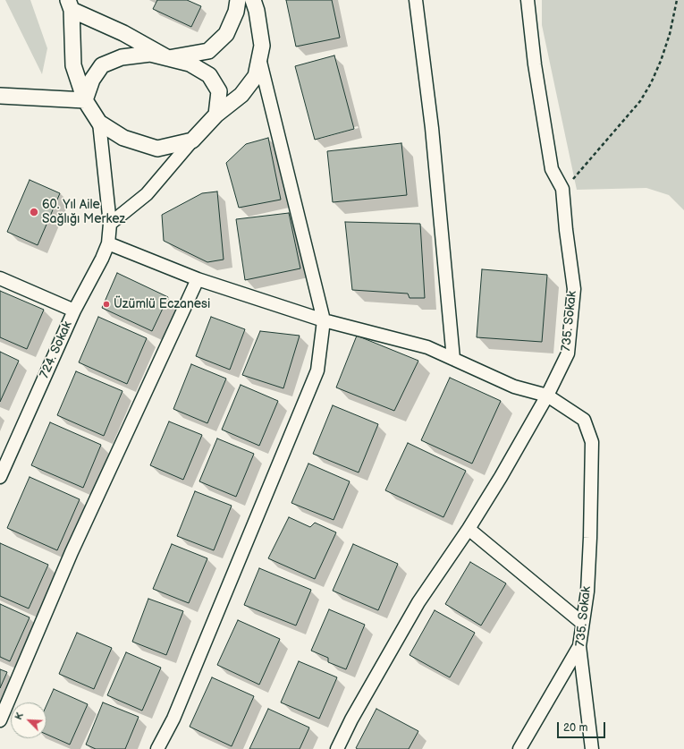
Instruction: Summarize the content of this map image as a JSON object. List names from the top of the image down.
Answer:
{
  "streets": {
    "street": ["735. Sokak", "724. Sokak"]
  },
  "places": ["60. Yıl Aile Sağlığı Merkez", "Üzümlü Eczanesi"],
  "scale_bar": "20 m",
  "north": "top left"
}
